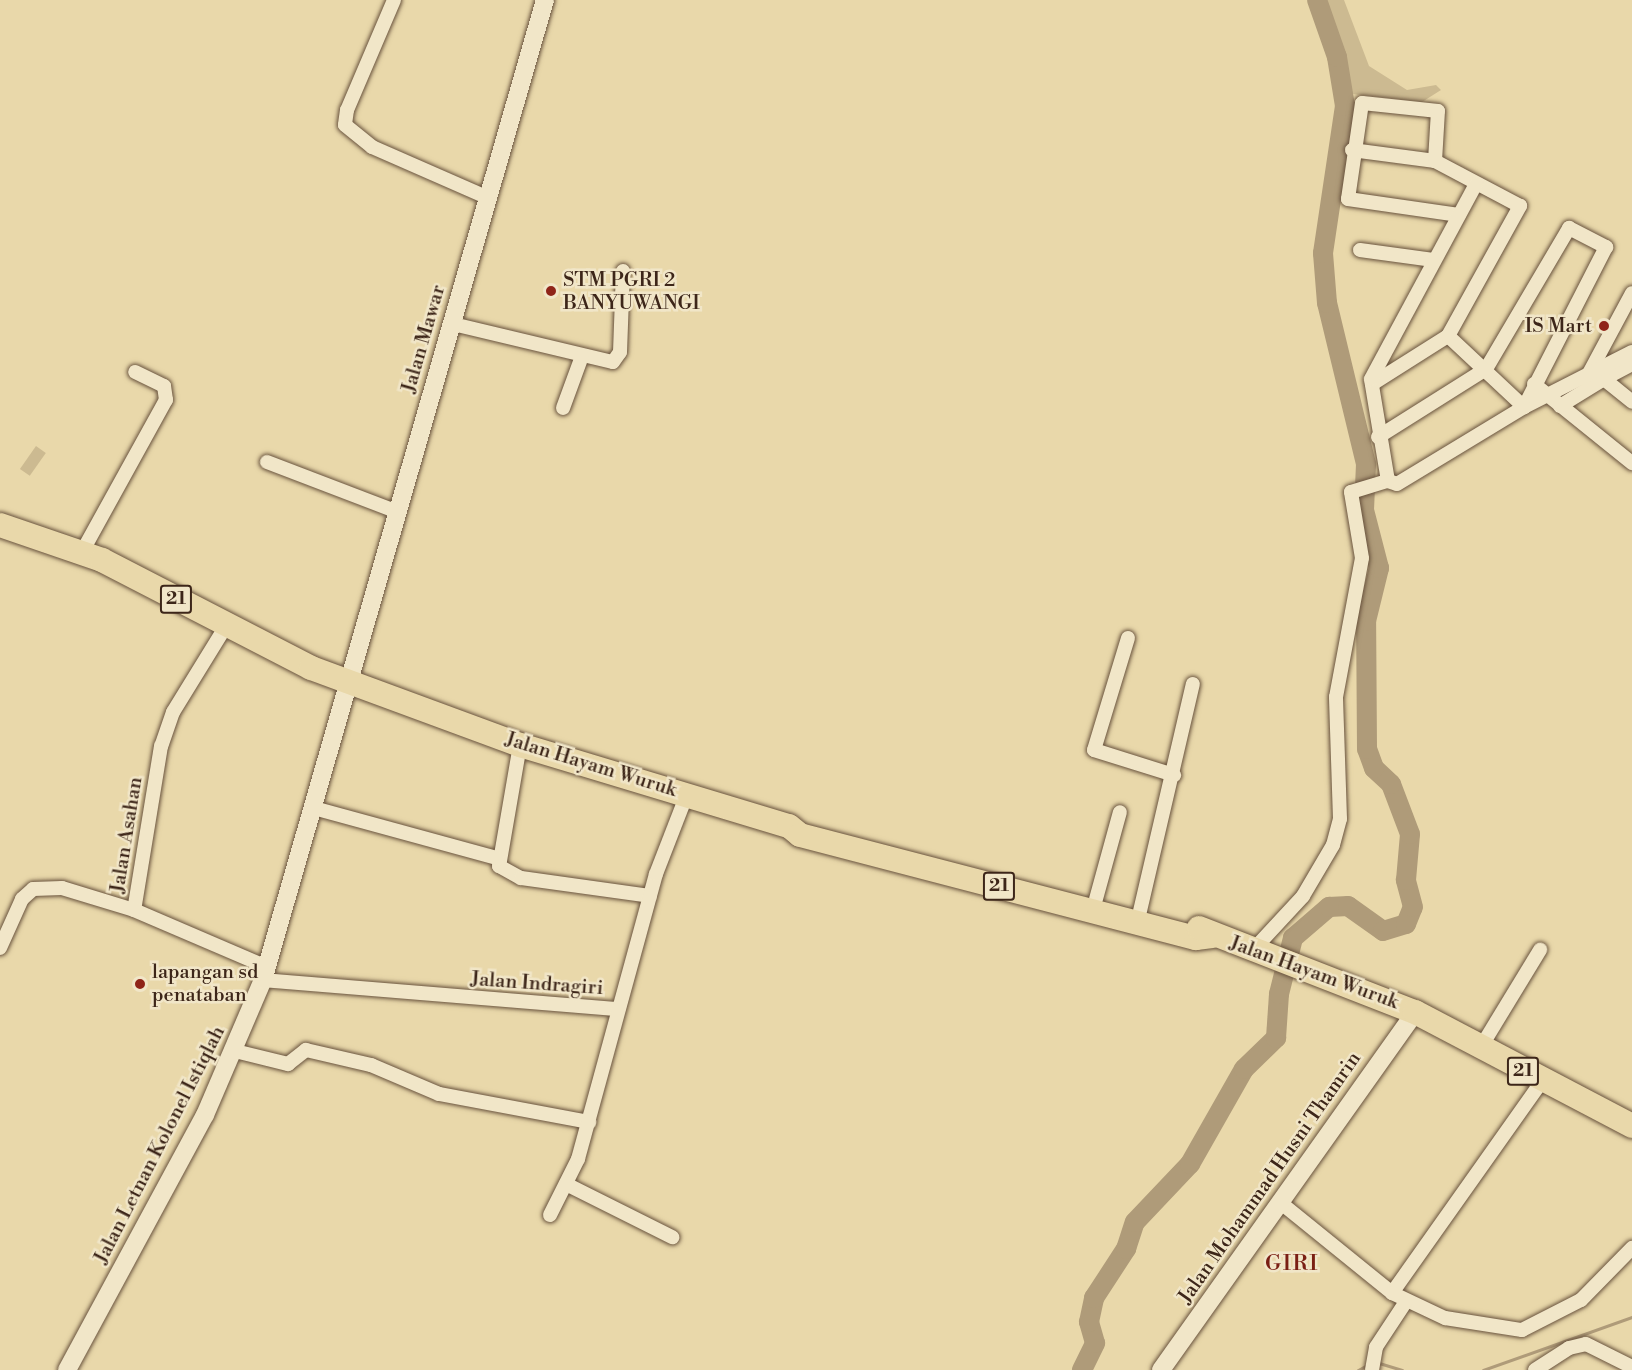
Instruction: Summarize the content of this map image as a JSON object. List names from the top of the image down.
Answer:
{
  "streets": {
    "highway": ["21", "Jalan Hayam Wuruk"],
    "street": [
      "Jalan Mawar",
      "Jalan Asahan",
      "Jalan Indragiri",
      "Jalan Letnan Kolonel Istiqlah",
      "Jalan Mohammad Husni Thamrin"
    ]
  },
  "crossings": [
    ["Jalan Mawar", "21"],
    ["Jalan Mawar", "Jalan Hayam Wuruk"],
    ["Jalan Mawar", "Jalan Letnan Kolonel Istiqlah"],
    ["21", "Jalan Hayam Wuruk"],
    ["21", "Jalan Asahan"],
    ["21", "Jalan Letnan Kolonel Istiqlah"],
    ["21", "Jalan Mohammad Husni Thamrin"],
    ["Jalan Hayam Wuruk", "Jalan Indragiri"],
    ["Jalan Hayam Wuruk", "Jalan Letnan Kolonel Istiqlah"],
    ["Jalan Hayam Wuruk", "Jalan Mohammad Husni Thamrin"],
    ["Jalan Asahan", "Jalan Indragiri"],
    ["Jalan Asahan", "Jalan Letnan Kolonel Istiqlah"],
    ["Jalan Indragiri", "Jalan Letnan Kolonel Istiqlah"]
  ],
  "districts": ["GIRI"],
  "places": ["STM PGRI 2 BANYUWANGI", "IS Mart", "lapangan sd penataban"]
}
